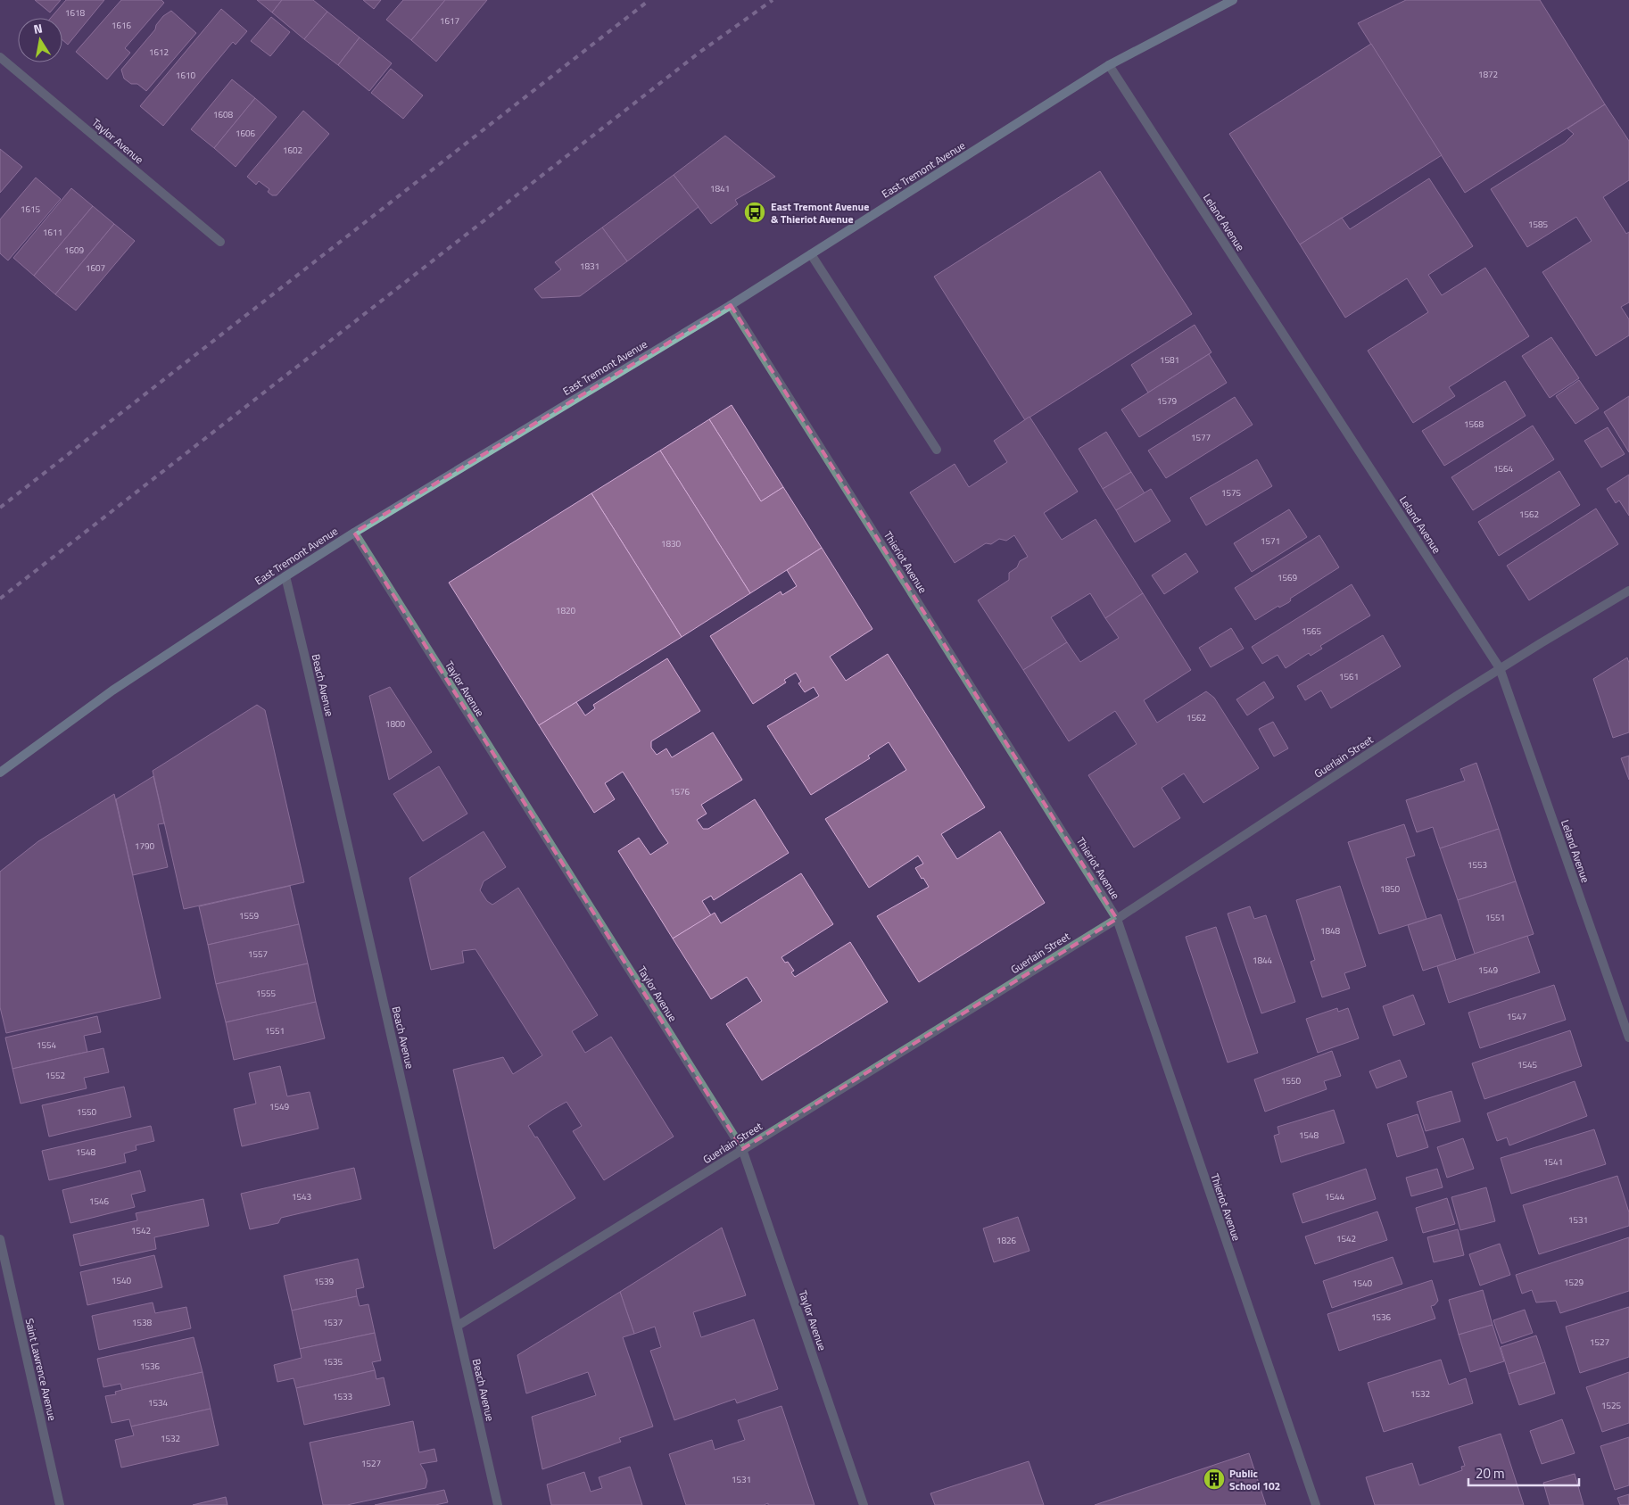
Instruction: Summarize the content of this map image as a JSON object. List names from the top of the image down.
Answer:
{
  "streets": {
    "main road": ["East Tremont Avenue"],
    "street": [
      "Taylor Avenue",
      "Leland Avenue",
      "Thieriot Avenue",
      "Beach Avenue",
      "Guerlain Street",
      "Saint Lawrence Avenue"
    ]
  },
  "crossings": [
    ["Taylor Avenue", "East Tremont Avenue"],
    ["Taylor Avenue", "Guerlain Street"],
    ["East Tremont Avenue", "Leland Avenue"],
    ["East Tremont Avenue", "Thieriot Avenue"],
    ["East Tremont Avenue", "Beach Avenue"],
    ["Leland Avenue", "Guerlain Street"],
    ["Thieriot Avenue", "Guerlain Street"],
    ["Beach Avenue", "Guerlain Street"]
  ],
  "places": {
    "bus stop": ["East Tremont Avenue & Thieriot Avenue"],
    "building": ["Public School 102"]
  },
  "house_numbers": [
    "1618",
    "1617",
    "1616",
    "1612",
    "1872",
    "1610",
    "1608",
    "1606",
    "1602",
    "1841",
    "1615",
    "1585",
    "1611",
    "1609",
    "1831",
    "1607",
    "1581",
    "1579",
    "1568",
    "1577",
    "1564",
    "1575",
    "1562",
    "1571",
    "1830",
    "1569",
    "1820",
    "1565",
    "1561",
    "1562",
    "1800",
    "1576",
    "1790",
    "1553",
    "1850",
    "1559",
    "1551",
    "1848",
    "1557",
    "1844",
    "1549",
    "1555",
    "1547",
    "1551",
    "1554",
    "1545",
    "1552",
    "1550",
    "1549",
    "1550",
    "1548",
    "1548",
    "1541",
    "1543",
    "1544",
    "1546",
    "1531",
    "1542",
    "1542",
    "1826",
    "1540",
    "1539",
    "1529",
    "1540",
    "1536",
    "1538",
    "1537",
    "1527",
    "1535",
    "1536",
    "1532",
    "1533",
    "1534",
    "1525",
    "1532",
    "1527",
    "1531"
  ],
  "scale_bar": "20 m",
  "north": "top"
}
